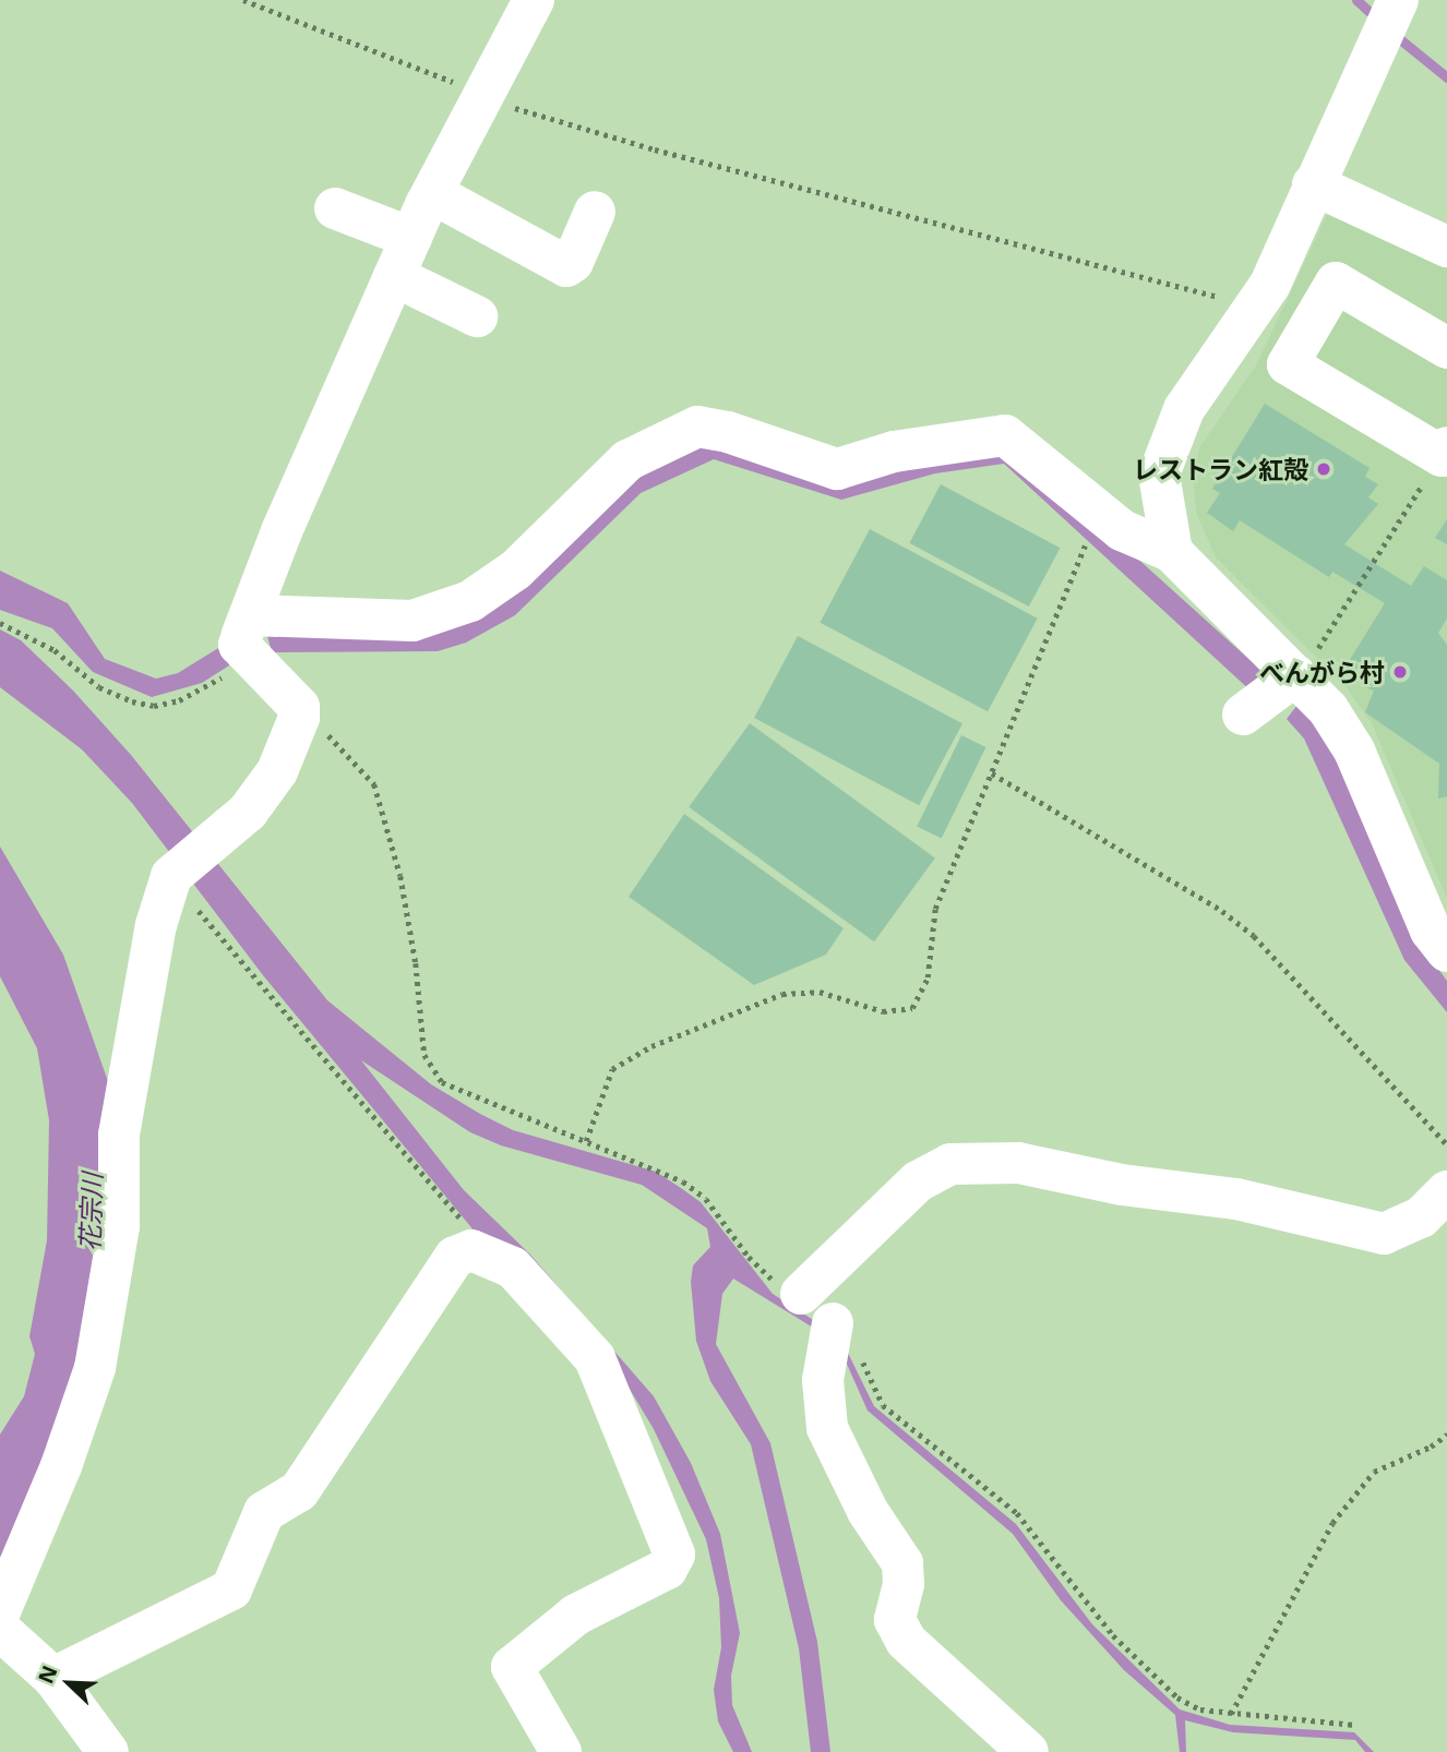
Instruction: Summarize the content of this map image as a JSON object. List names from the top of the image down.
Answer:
{
  "water": ["花宗川"],
  "places": ["レストラン紅殻", "べんがら村"],
  "north": "top left"
}
